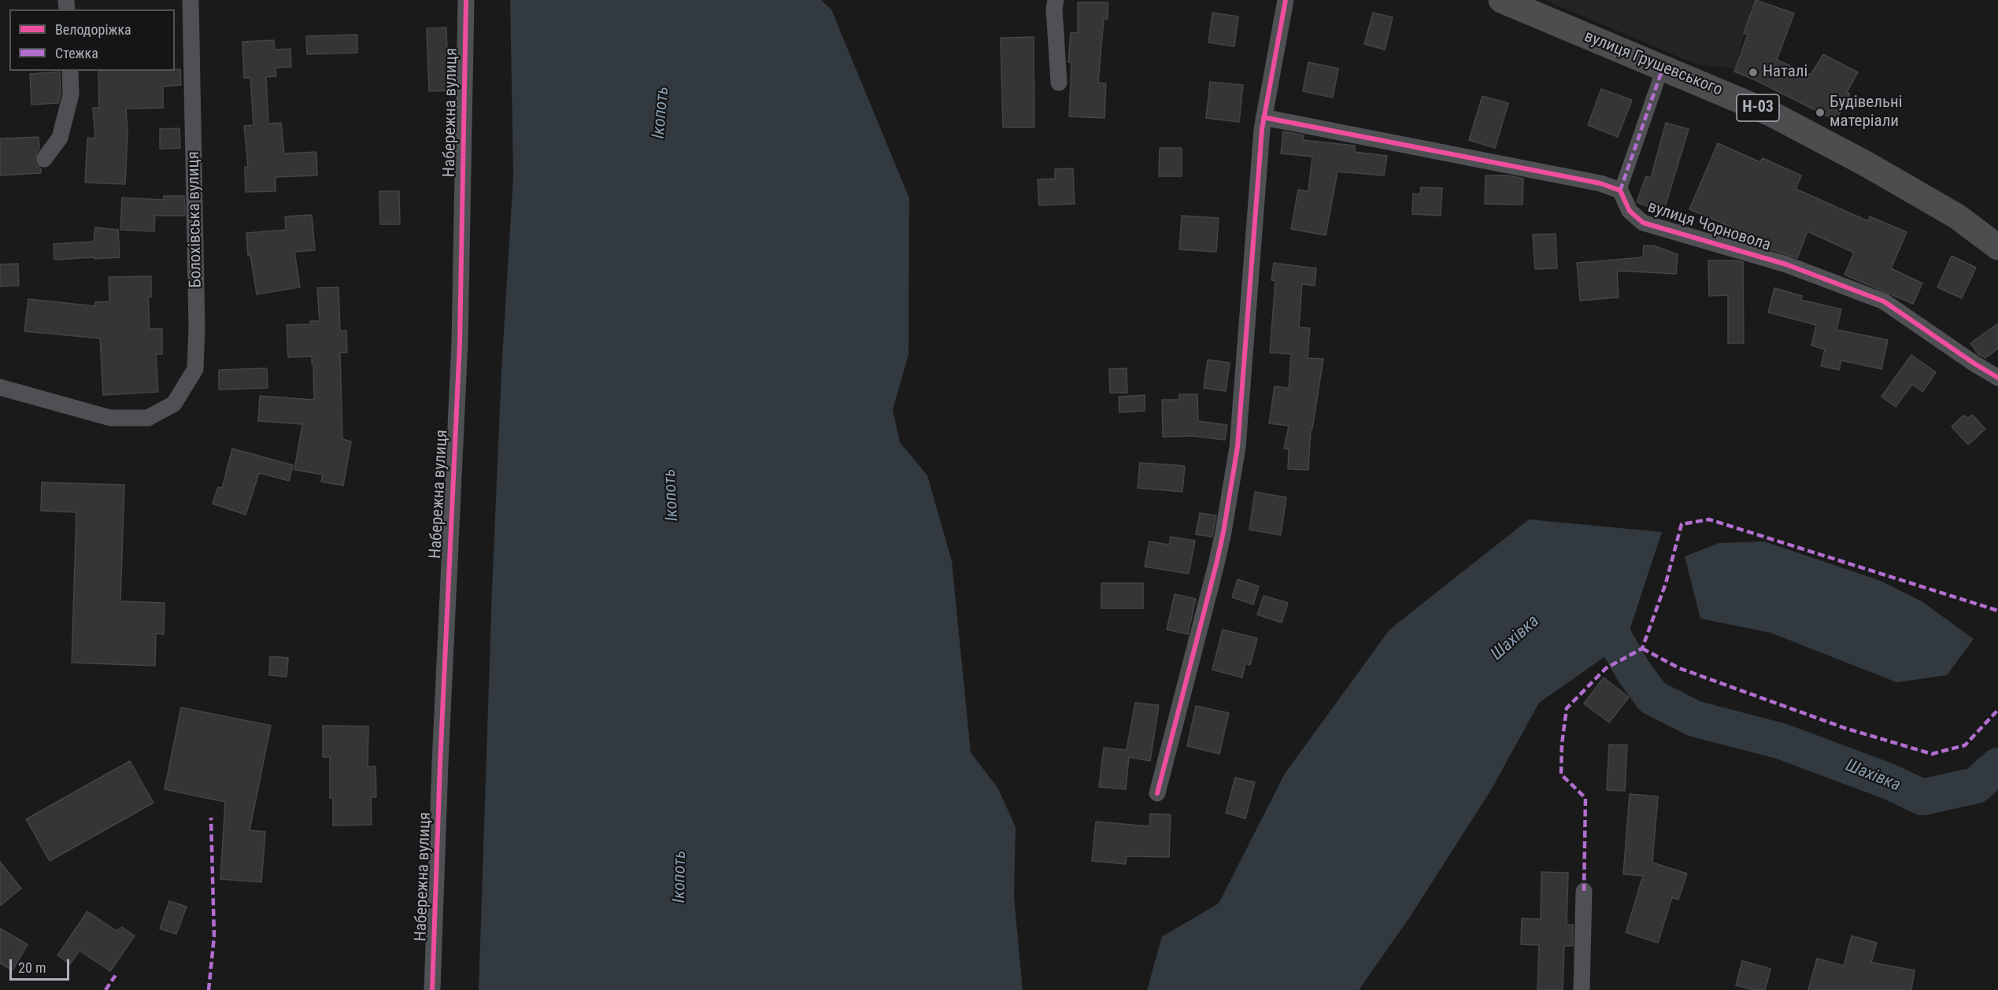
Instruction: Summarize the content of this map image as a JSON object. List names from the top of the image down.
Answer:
{
  "streets": {
    "main road": ["вулиця Грушевського", "Н-03"],
    "street": ["Набережна вулиця", "Болохівська вулиця", "вулиця Чорновола"]
  },
  "water": ["Ікопоть", "Шахівка"],
  "places": ["Наталі", "Будівельні матеріали"],
  "legend": ["Велодоріжка", "Стежка"],
  "scale_bar": "20 m"
}
